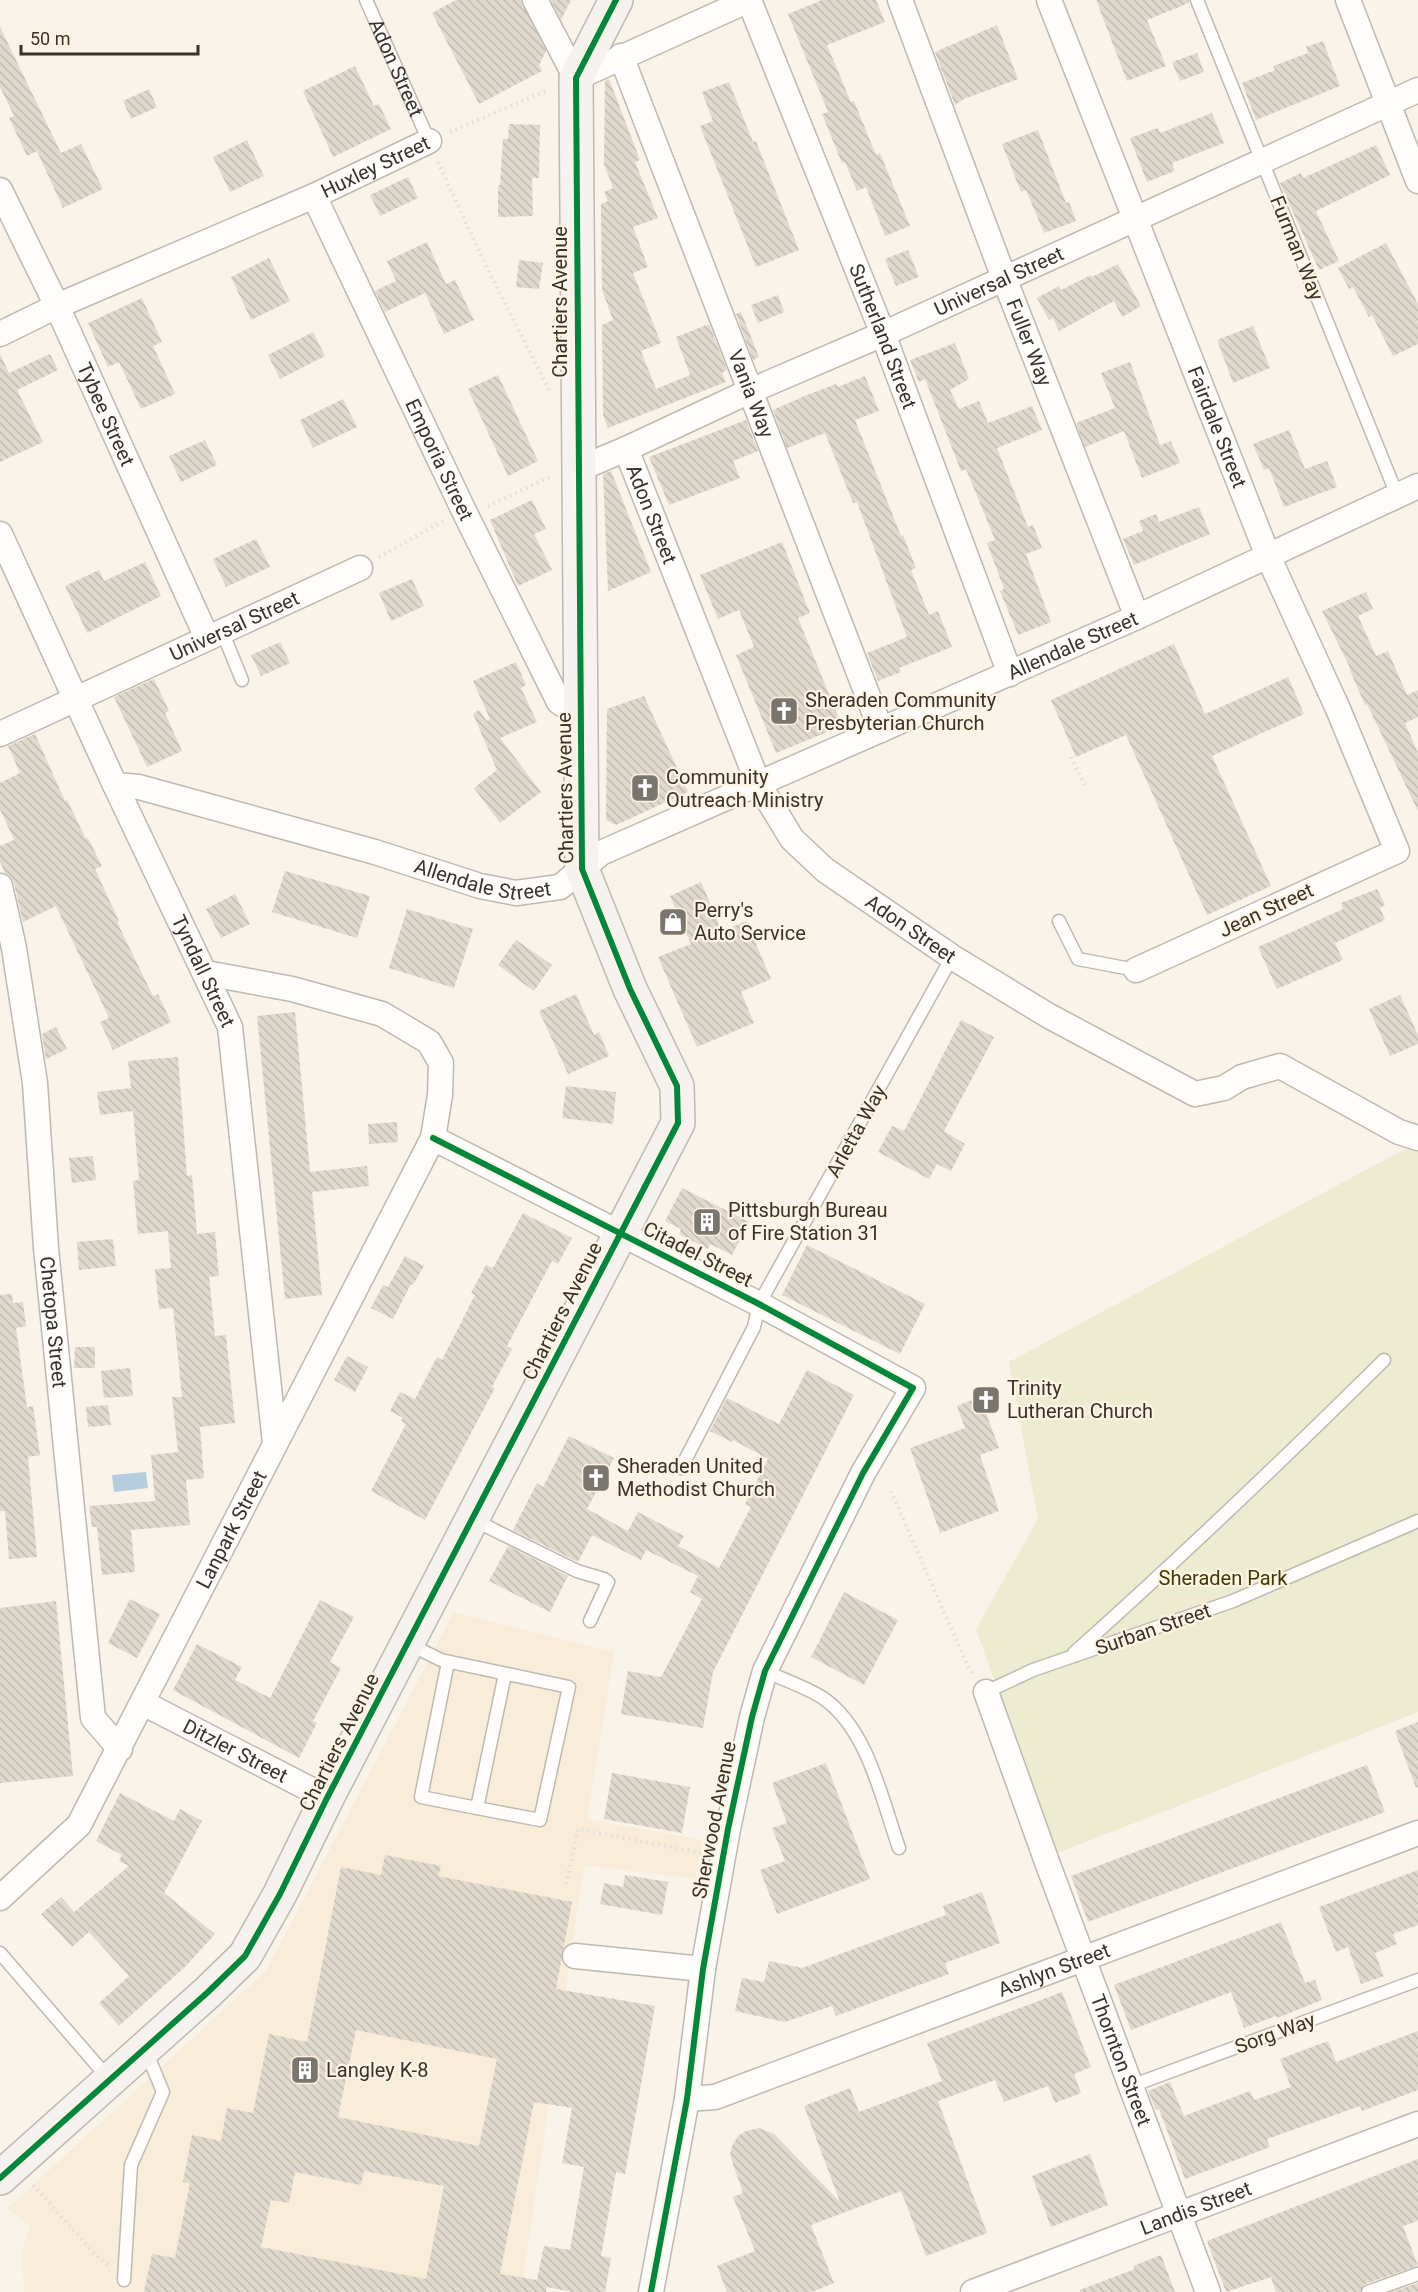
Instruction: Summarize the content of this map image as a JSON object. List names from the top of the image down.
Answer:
{
  "streets": {
    "street": [
      "Adon Street",
      "Huxley Street",
      "Universal Street",
      "Chartiers Avenue",
      "Sutherland Street",
      "Fuller Way",
      "Vania Way",
      "Tybee Street",
      "Fairdale Street",
      "Emporia Street",
      "Allendale Street",
      "Jean Street",
      "Tyndall Street",
      "Citadel Street",
      "Chetopa Street",
      "Lanpark Street",
      "Ditzler Street",
      "Sherwood Avenue",
      "Ashlyn Street",
      "Thornton Street",
      "Landis Street"
    ],
    "lane": [
      "Furman Way",
      "Arletta Way",
      "Surban Street",
      "Sorg Way"
    ]
  },
  "crossings": [
    ["Adon Street", "Huxley Street"],
    ["Adon Street", "Universal Street"],
    ["Adon Street", "Chartiers Avenue"],
    ["Adon Street", "Allendale Street"],
    ["Adon Street", "Arletta Way"],
    ["Huxley Street", "Chartiers Avenue"],
    ["Huxley Street", "Tybee Street"],
    ["Huxley Street", "Emporia Street"],
    ["Furman Way", "Universal Street"],
    ["Furman Way", "Allendale Street"],
    ["Universal Street", "Chartiers Avenue"],
    ["Universal Street", "Sutherland Street"],
    ["Universal Street", "Fuller Way"],
    ["Universal Street", "Vania Way"],
    ["Universal Street", "Tybee Street"],
    ["Universal Street", "Fairdale Street"],
    ["Universal Street", "Tyndall Street"],
    ["Chartiers Avenue", "Emporia Street"],
    ["Chartiers Avenue", "Allendale Street"],
    ["Chartiers Avenue", "Citadel Street"],
    ["Chartiers Avenue", "Ditzler Street"],
    ["Sutherland Street", "Allendale Street"],
    ["Fuller Way", "Allendale Street"],
    ["Vania Way", "Allendale Street"],
    ["Fairdale Street", "Allendale Street"],
    ["Fairdale Street", "Jean Street"],
    ["Allendale Street", "Tyndall Street"],
    ["Tyndall Street", "Lanpark Street"],
    ["Arletta Way", "Citadel Street"],
    ["Citadel Street", "Lanpark Street"],
    ["Citadel Street", "Sherwood Avenue"],
    ["Chetopa Street", "Lanpark Street"],
    ["Lanpark Street", "Ditzler Street"],
    ["Surban Street", "Thornton Street"],
    ["Sherwood Avenue", "Ashlyn Street"],
    ["Ashlyn Street", "Thornton Street"],
    ["Sorg Way", "Thornton Street"],
    ["Thornton Street", "Landis Street"]
  ],
  "parks": ["Sheraden Park"],
  "places": {
    "church": [
      "Sheraden Community Presbyterian Church",
      "Community Outreach Ministry",
      "Trinity Lutheran Church",
      "Sheraden United Methodist Church"
    ],
    "shop": ["Perry's Auto Service"],
    "building": ["Pittsburgh Bureau of Fire Station 31", "Langley K-8"]
  },
  "scale_bar": "50 m"
}
